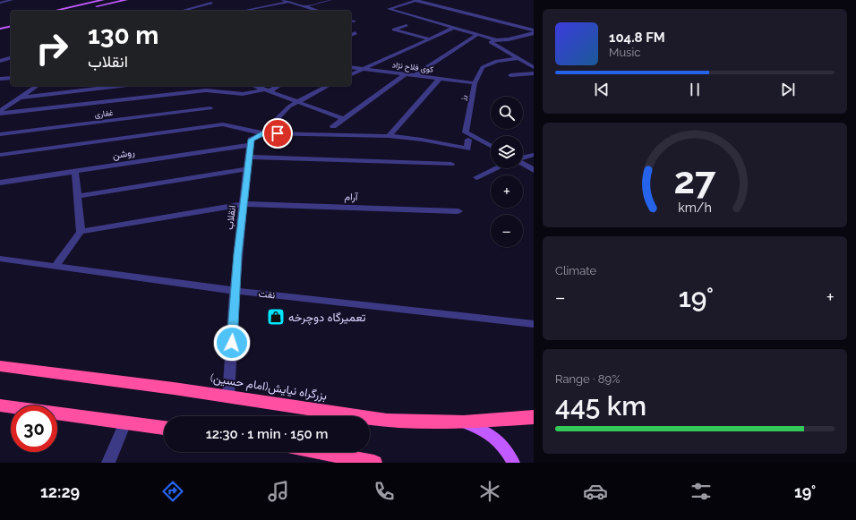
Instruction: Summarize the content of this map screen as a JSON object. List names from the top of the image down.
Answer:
{
  "streets": {
    "highway": ["بزرگراه نیایش(امام حسین)"],
    "street": [
      "کوی فلاح نژاد",
      "رز",
      "غفاری",
      "روشن",
      "آرام",
      "انقلاب",
      "نفت"
    ]
  },
  "crossings": [
    ["کوی فلاح نژاد", "رز"],
    ["روشن", "انقلاب"],
    ["آرام", "انقلاب"],
    ["انقلاب", "نفت"],
    ["انقلاب", "بزرگراه نیایش(امام حسین)"]
  ],
  "places": {
    "shop": ["تعمیرگاه دوچرخه"]
  },
  "page": {
    "turn": ["130 m", "انقلاب"],
    "song": ["104.8 FM", "Music"],
    "map_buttons": ["+", "−"],
    "tile": [
      "Climate",
      ["Range · 89%", "445 km"]
    ],
    "heat": ["−", "19°", "+"],
    "limit": "30",
    "trip": "12:30 · 1 min · 150 m",
    "tabs": ["12:29", "19°"],
    "gauge": ["27", "km/h"]
  }
}
